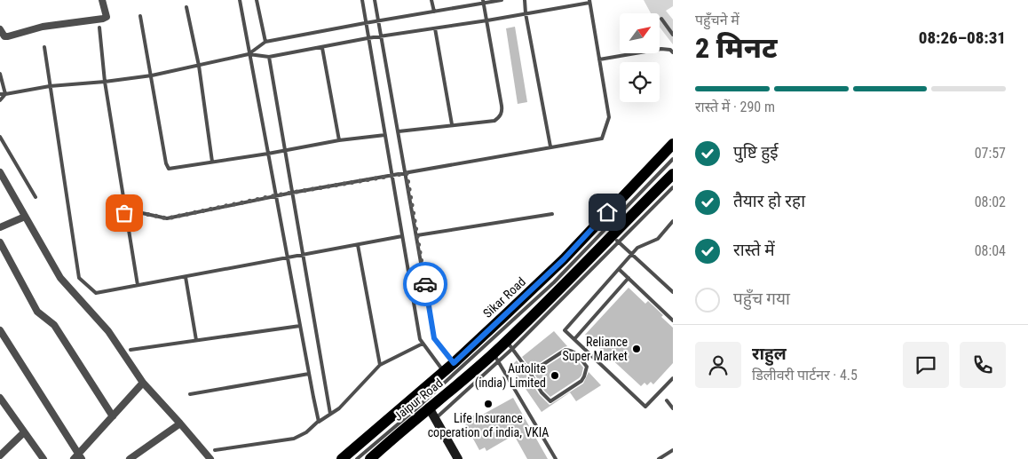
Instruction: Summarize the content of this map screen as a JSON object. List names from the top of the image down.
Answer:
{
  "streets": {
    "main road": ["Sikar Road", "Jaipur Road"]
  },
  "places": ["Reliance Super Market", "Autolite (india) Limited", "Life Insurance coperation of india, VKIA"],
  "north": "top right",
  "page": {
    "heading": ["2 मिनट", "पहुँचने में", "08:26–08:31"],
    "panel": ["राहुल", "डिलीवरी पार्टनर · 4.5"],
    "bar": "रास्ते में · 290 m",
    "list": [
      ["पुष्टि हुई", "07:57"],
      ["तैयार हो रहा", "08:02"],
      ["रास्ते में", "08:04"],
      "पहुँच गया"
    ]
  }
}
